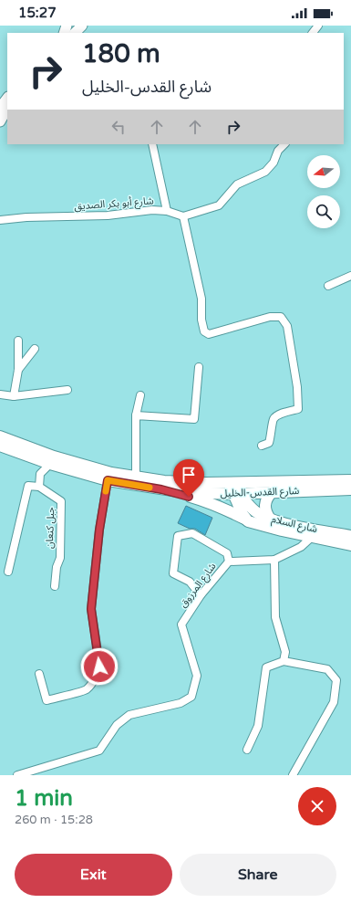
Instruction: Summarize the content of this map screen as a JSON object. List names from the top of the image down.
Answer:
{
  "streets": {
    "main road": ["شارع القدس-الخليل", "شارع السلام"],
    "street": ["شارع أبو بكر الصديق", "جبل كنعان", "شارع المرزوق"]
  },
  "crossings": [
    ["شارع القدس-الخليل", "شارع السلام"],
    ["شارع السلام", "شارع المرزوق"]
  ],
  "north": "left",
  "page": {
    "status": "15:27",
    "turn": ["180 m", "شارع القدس-الخليل"],
    "heading": ["1 min", "260 m · 15:28"],
    "buttons": ["Exit", "Share"]
  }
}
